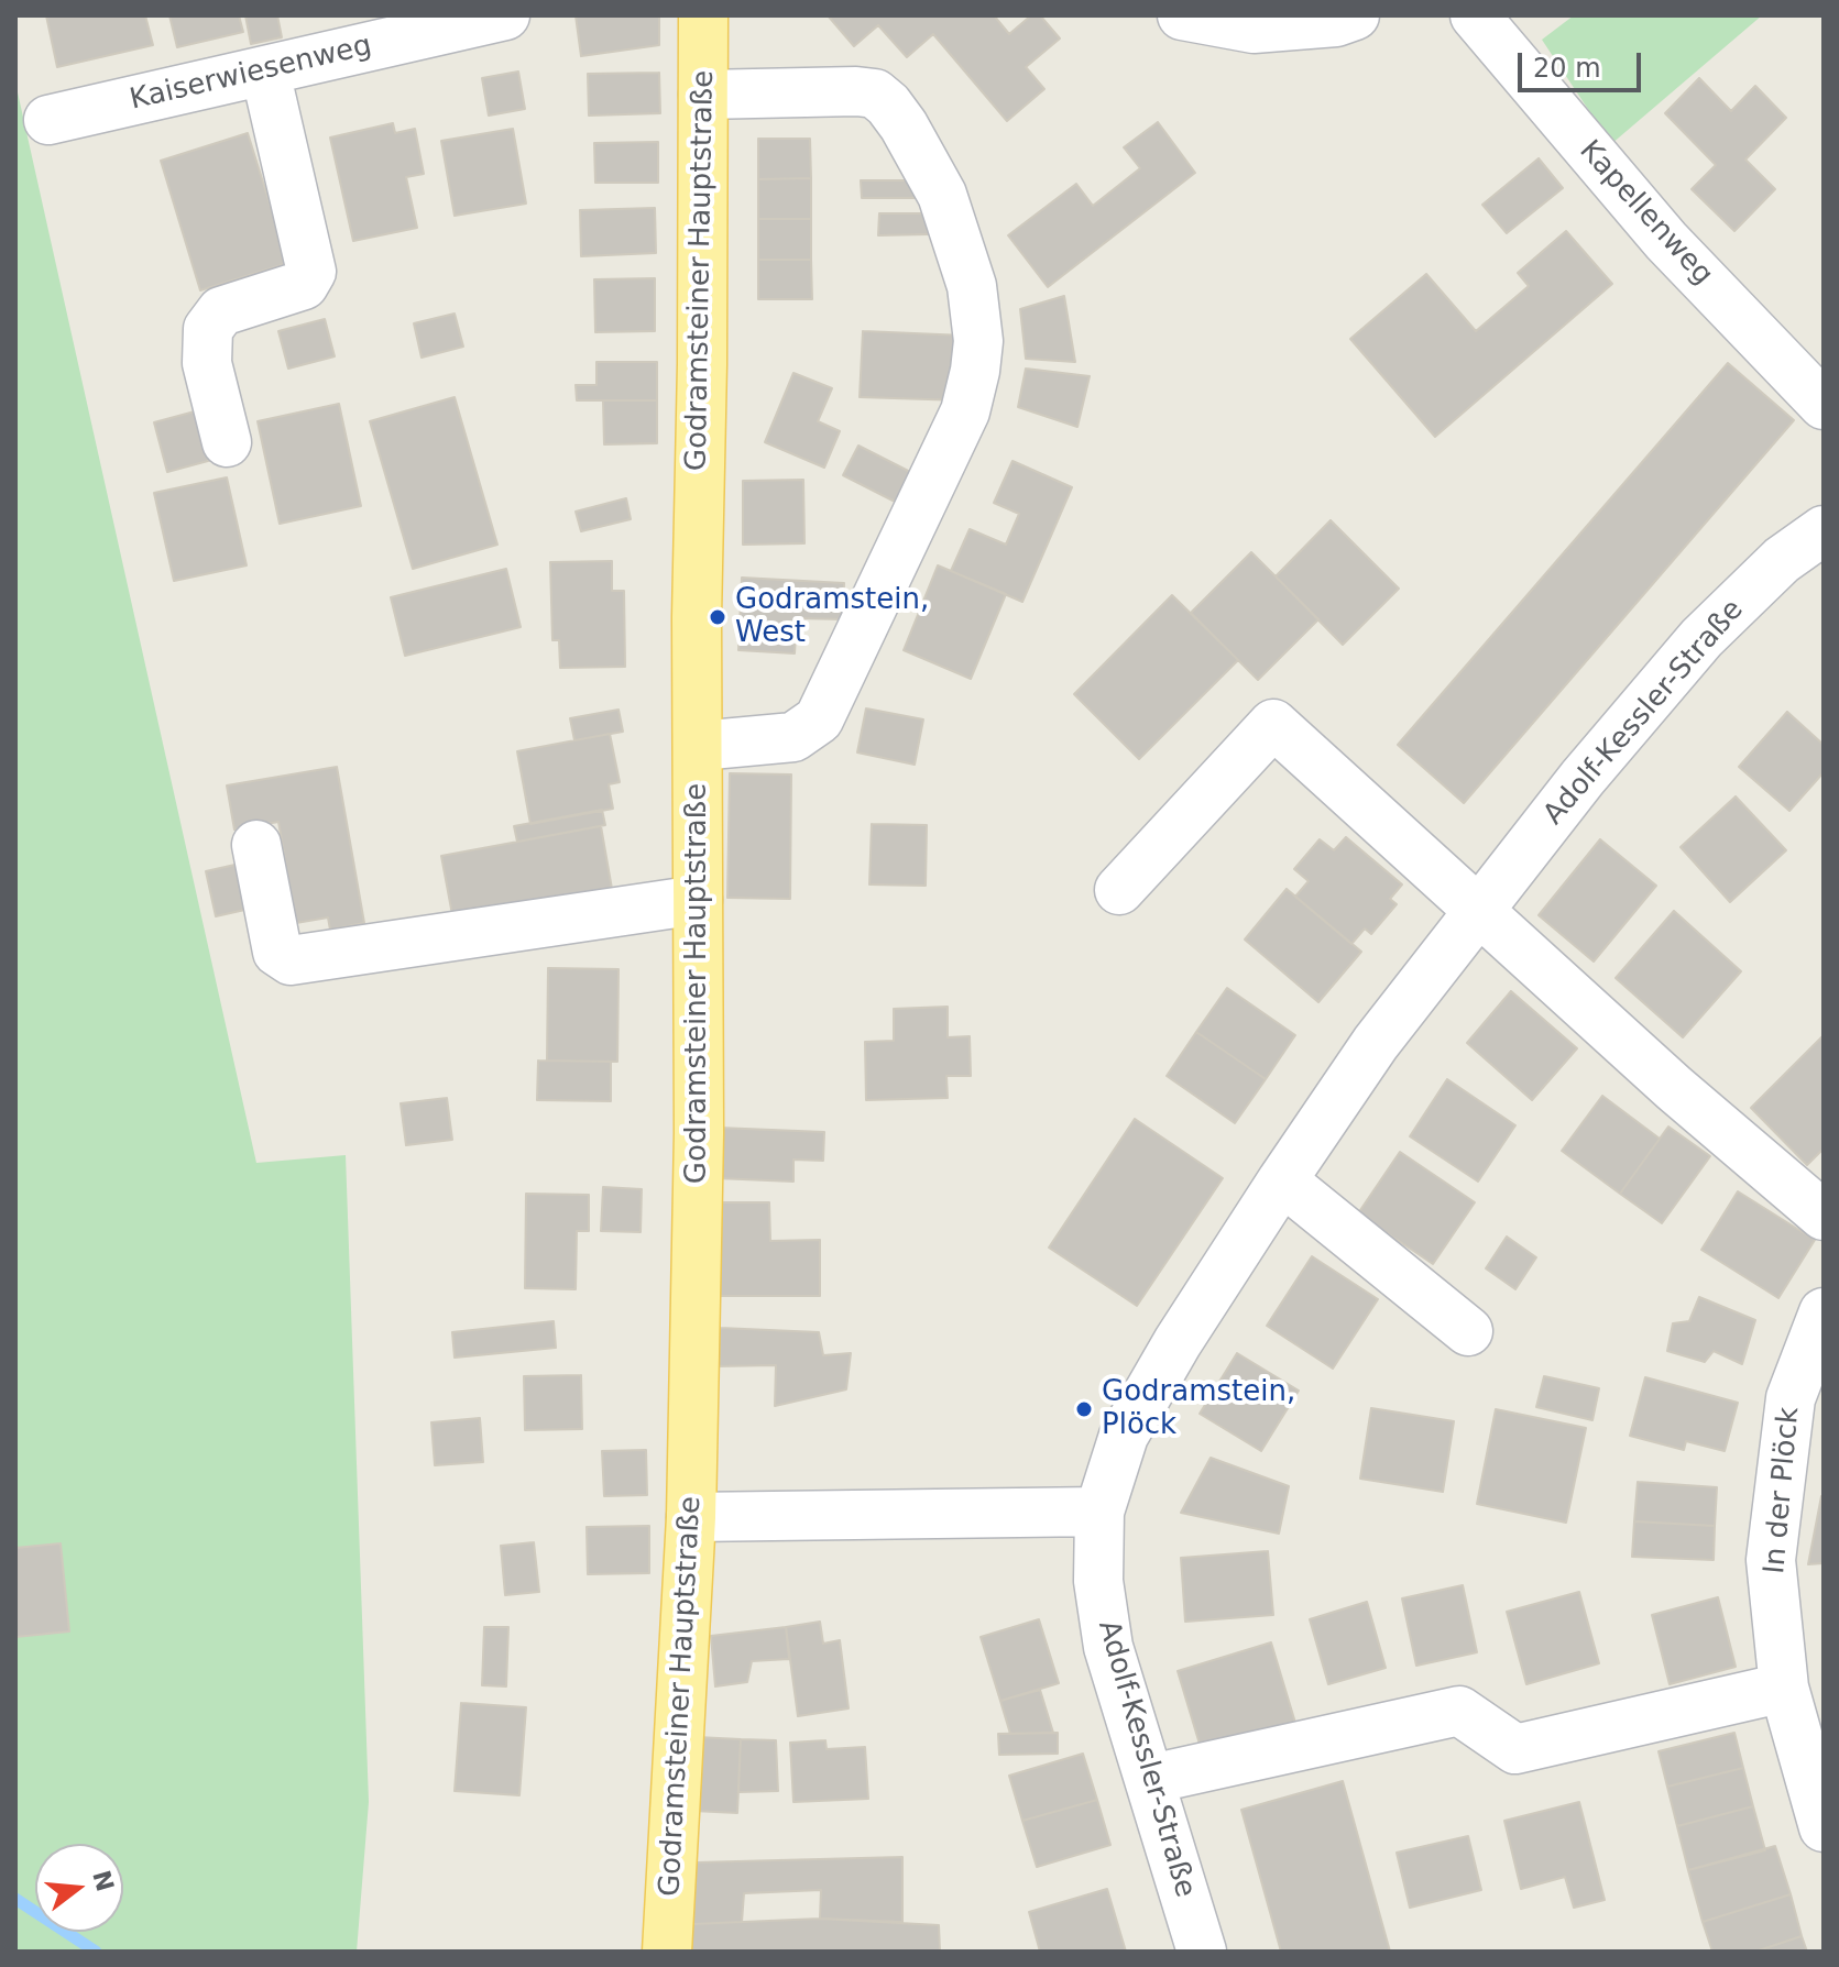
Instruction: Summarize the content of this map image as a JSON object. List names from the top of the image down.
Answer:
{
  "streets": {
    "main road": ["Godramsteiner Hauptstraße"],
    "street": [
      "Kaiserwiesenweg",
      "Kapellenweg",
      "Adolf-Kessler-Straße",
      "In der Plöck"
    ]
  },
  "places": ["Godramstein, West", "Godramstein, Plöck"],
  "scale_bar": "20 m",
  "north": "right"
}
